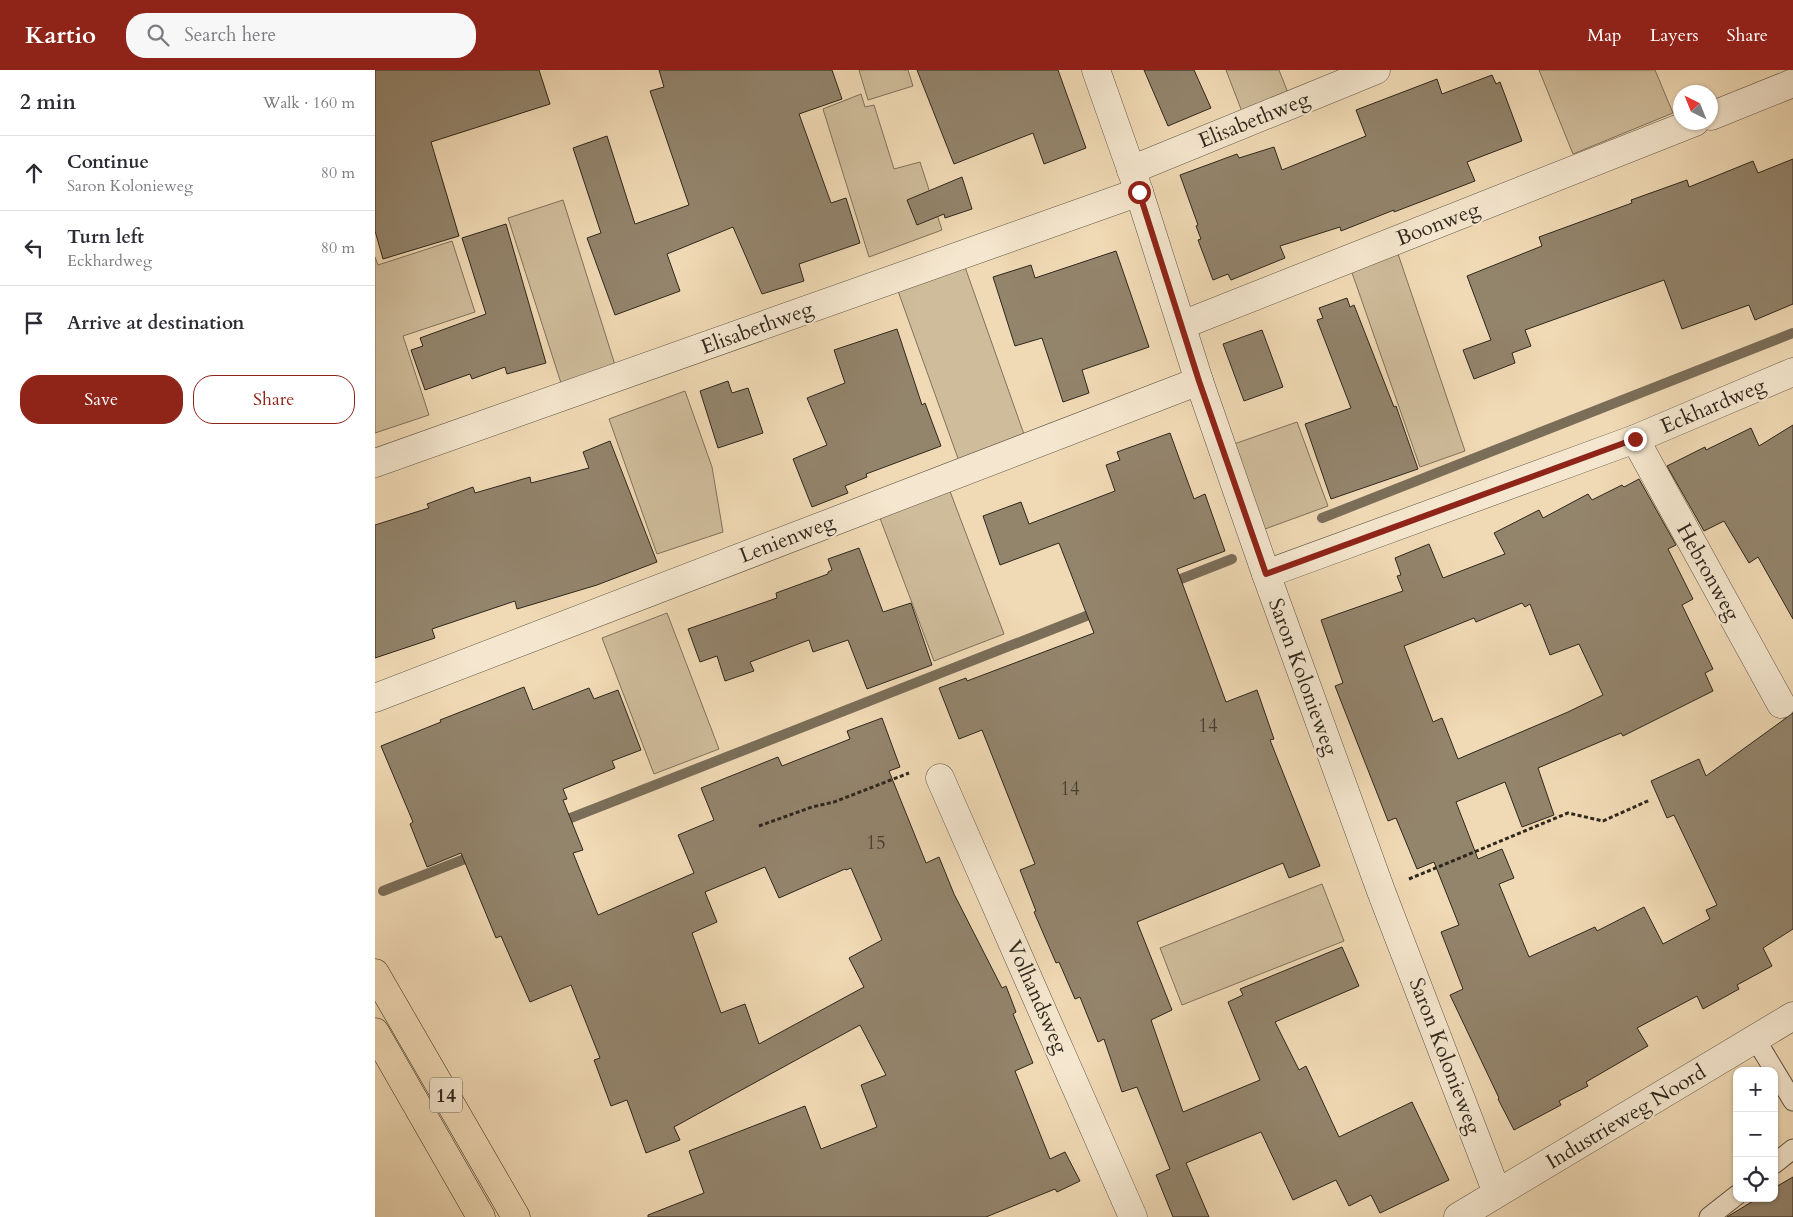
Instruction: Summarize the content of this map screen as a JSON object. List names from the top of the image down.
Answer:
{
  "streets": {
    "main road": ["14"],
    "street": [
      "Elisabethweg",
      "Boonweg",
      "Eckhardweg",
      "Lenienweg",
      "Hebronweg",
      "Saron Kolonieweg",
      "Volhandsweg",
      "Industrieweg Noord"
    ]
  },
  "crossings": [
    ["Elisabethweg", "Saron Kolonieweg"],
    ["Boonweg", "Saron Kolonieweg"],
    ["Eckhardweg", "Hebronweg"],
    ["Eckhardweg", "Saron Kolonieweg"],
    ["Lenienweg", "Saron Kolonieweg"],
    ["Saron Kolonieweg", "Industrieweg Noord"]
  ],
  "house_numbers": ["14", "14", "15"],
  "north": "top left",
  "page": {
    "header": "Kartio",
    "search": "Search here",
    "nav": ["Map", "Layers", "Share"],
    "heading": ["2 min", "Walk · 160 m"],
    "list": [
      ["Continue", "Saron Kolonieweg", "80 m"],
      ["Turn left", "Eckhardweg", "80 m"],
      "Arrive at destination"
    ],
    "buttons": ["Save", "Share"],
    "map_buttons": ["+", "−"]
  }
}
